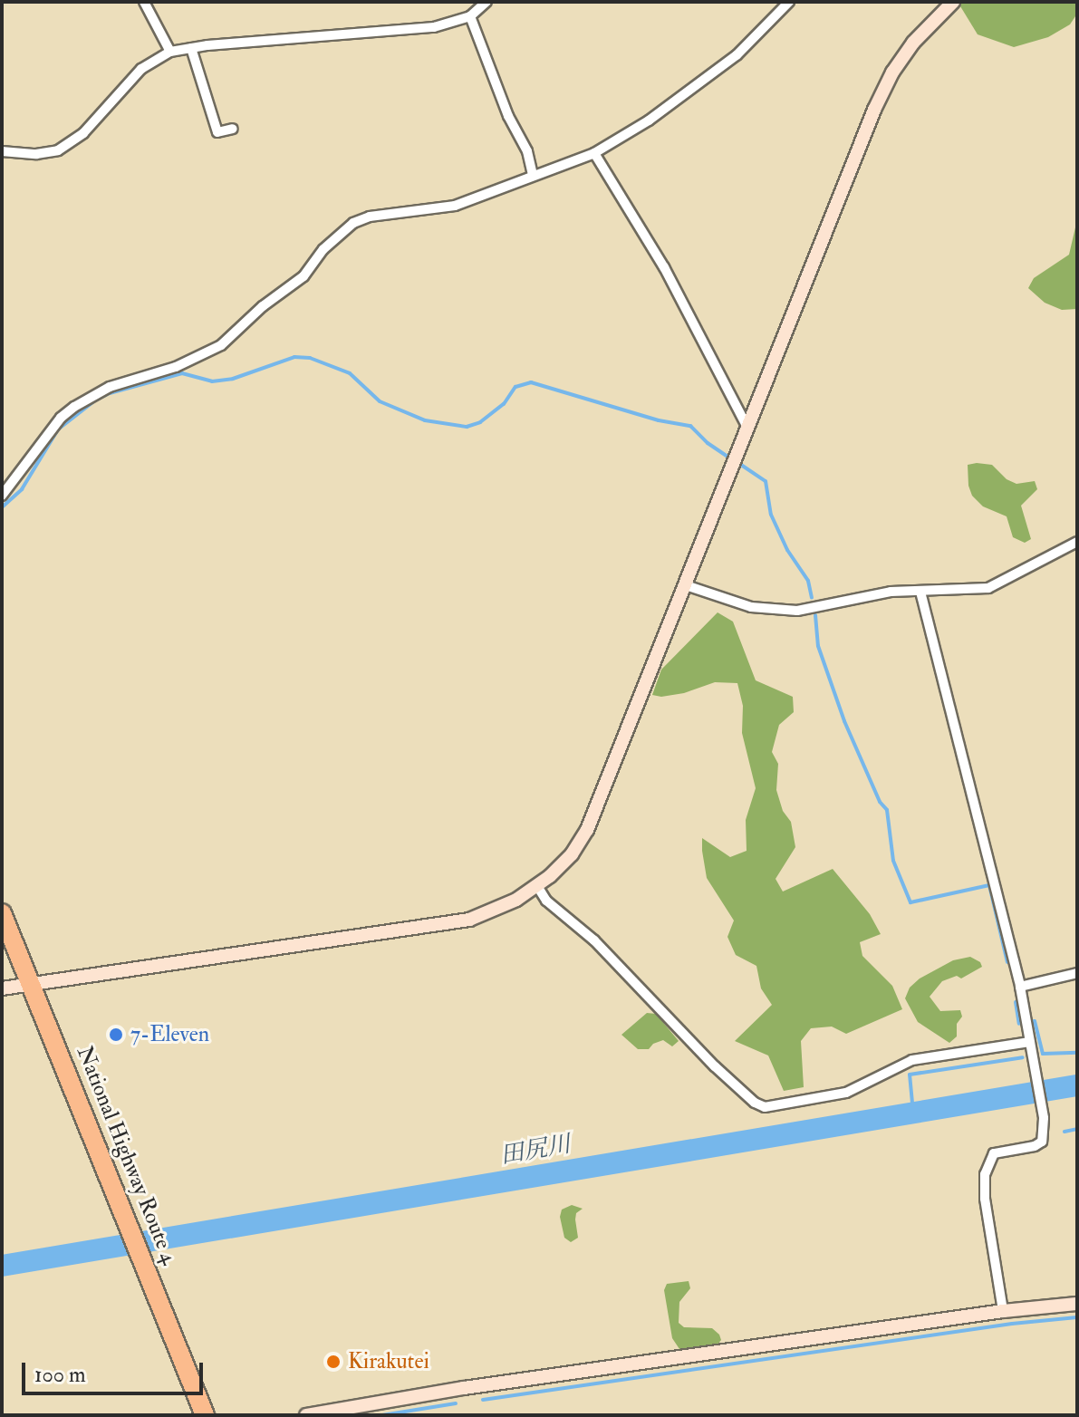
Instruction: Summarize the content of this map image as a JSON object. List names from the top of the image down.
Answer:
{
  "streets": {
    "highway": ["National Highway Route 4"]
  },
  "water": ["田尻川"],
  "places": ["7-Eleven", "Kirakutei"],
  "scale_bar": "100 m"
}
